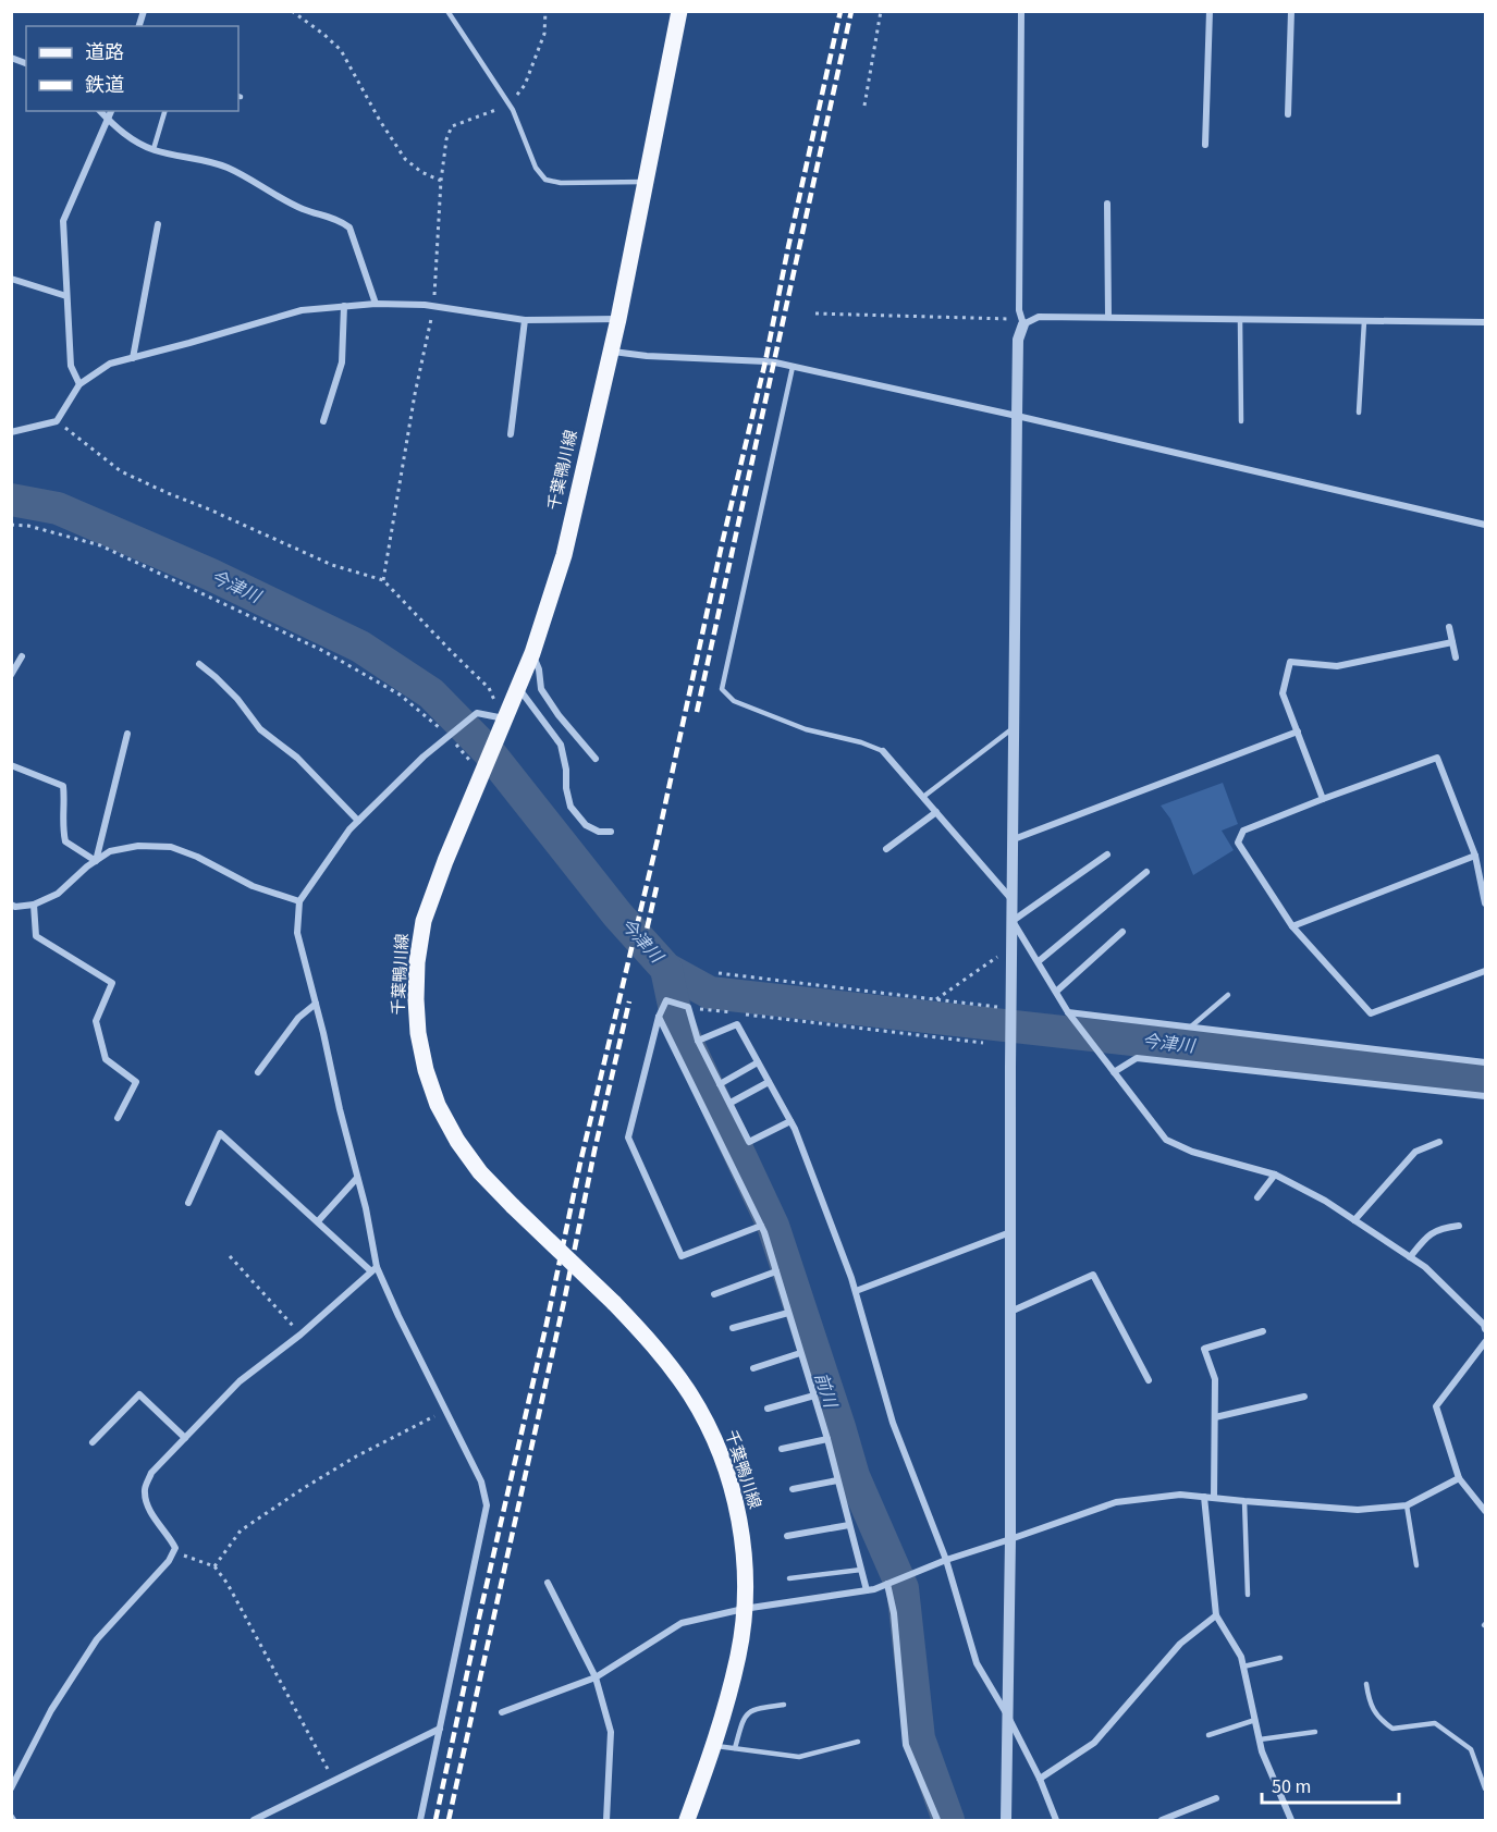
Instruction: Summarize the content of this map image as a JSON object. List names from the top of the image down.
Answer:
{
  "streets": {
    "main road": ["千葉鴨川線"]
  },
  "water": ["今津川", "前川"],
  "legend": ["道路", "鉄道"],
  "scale_bar": "50 m"
}
